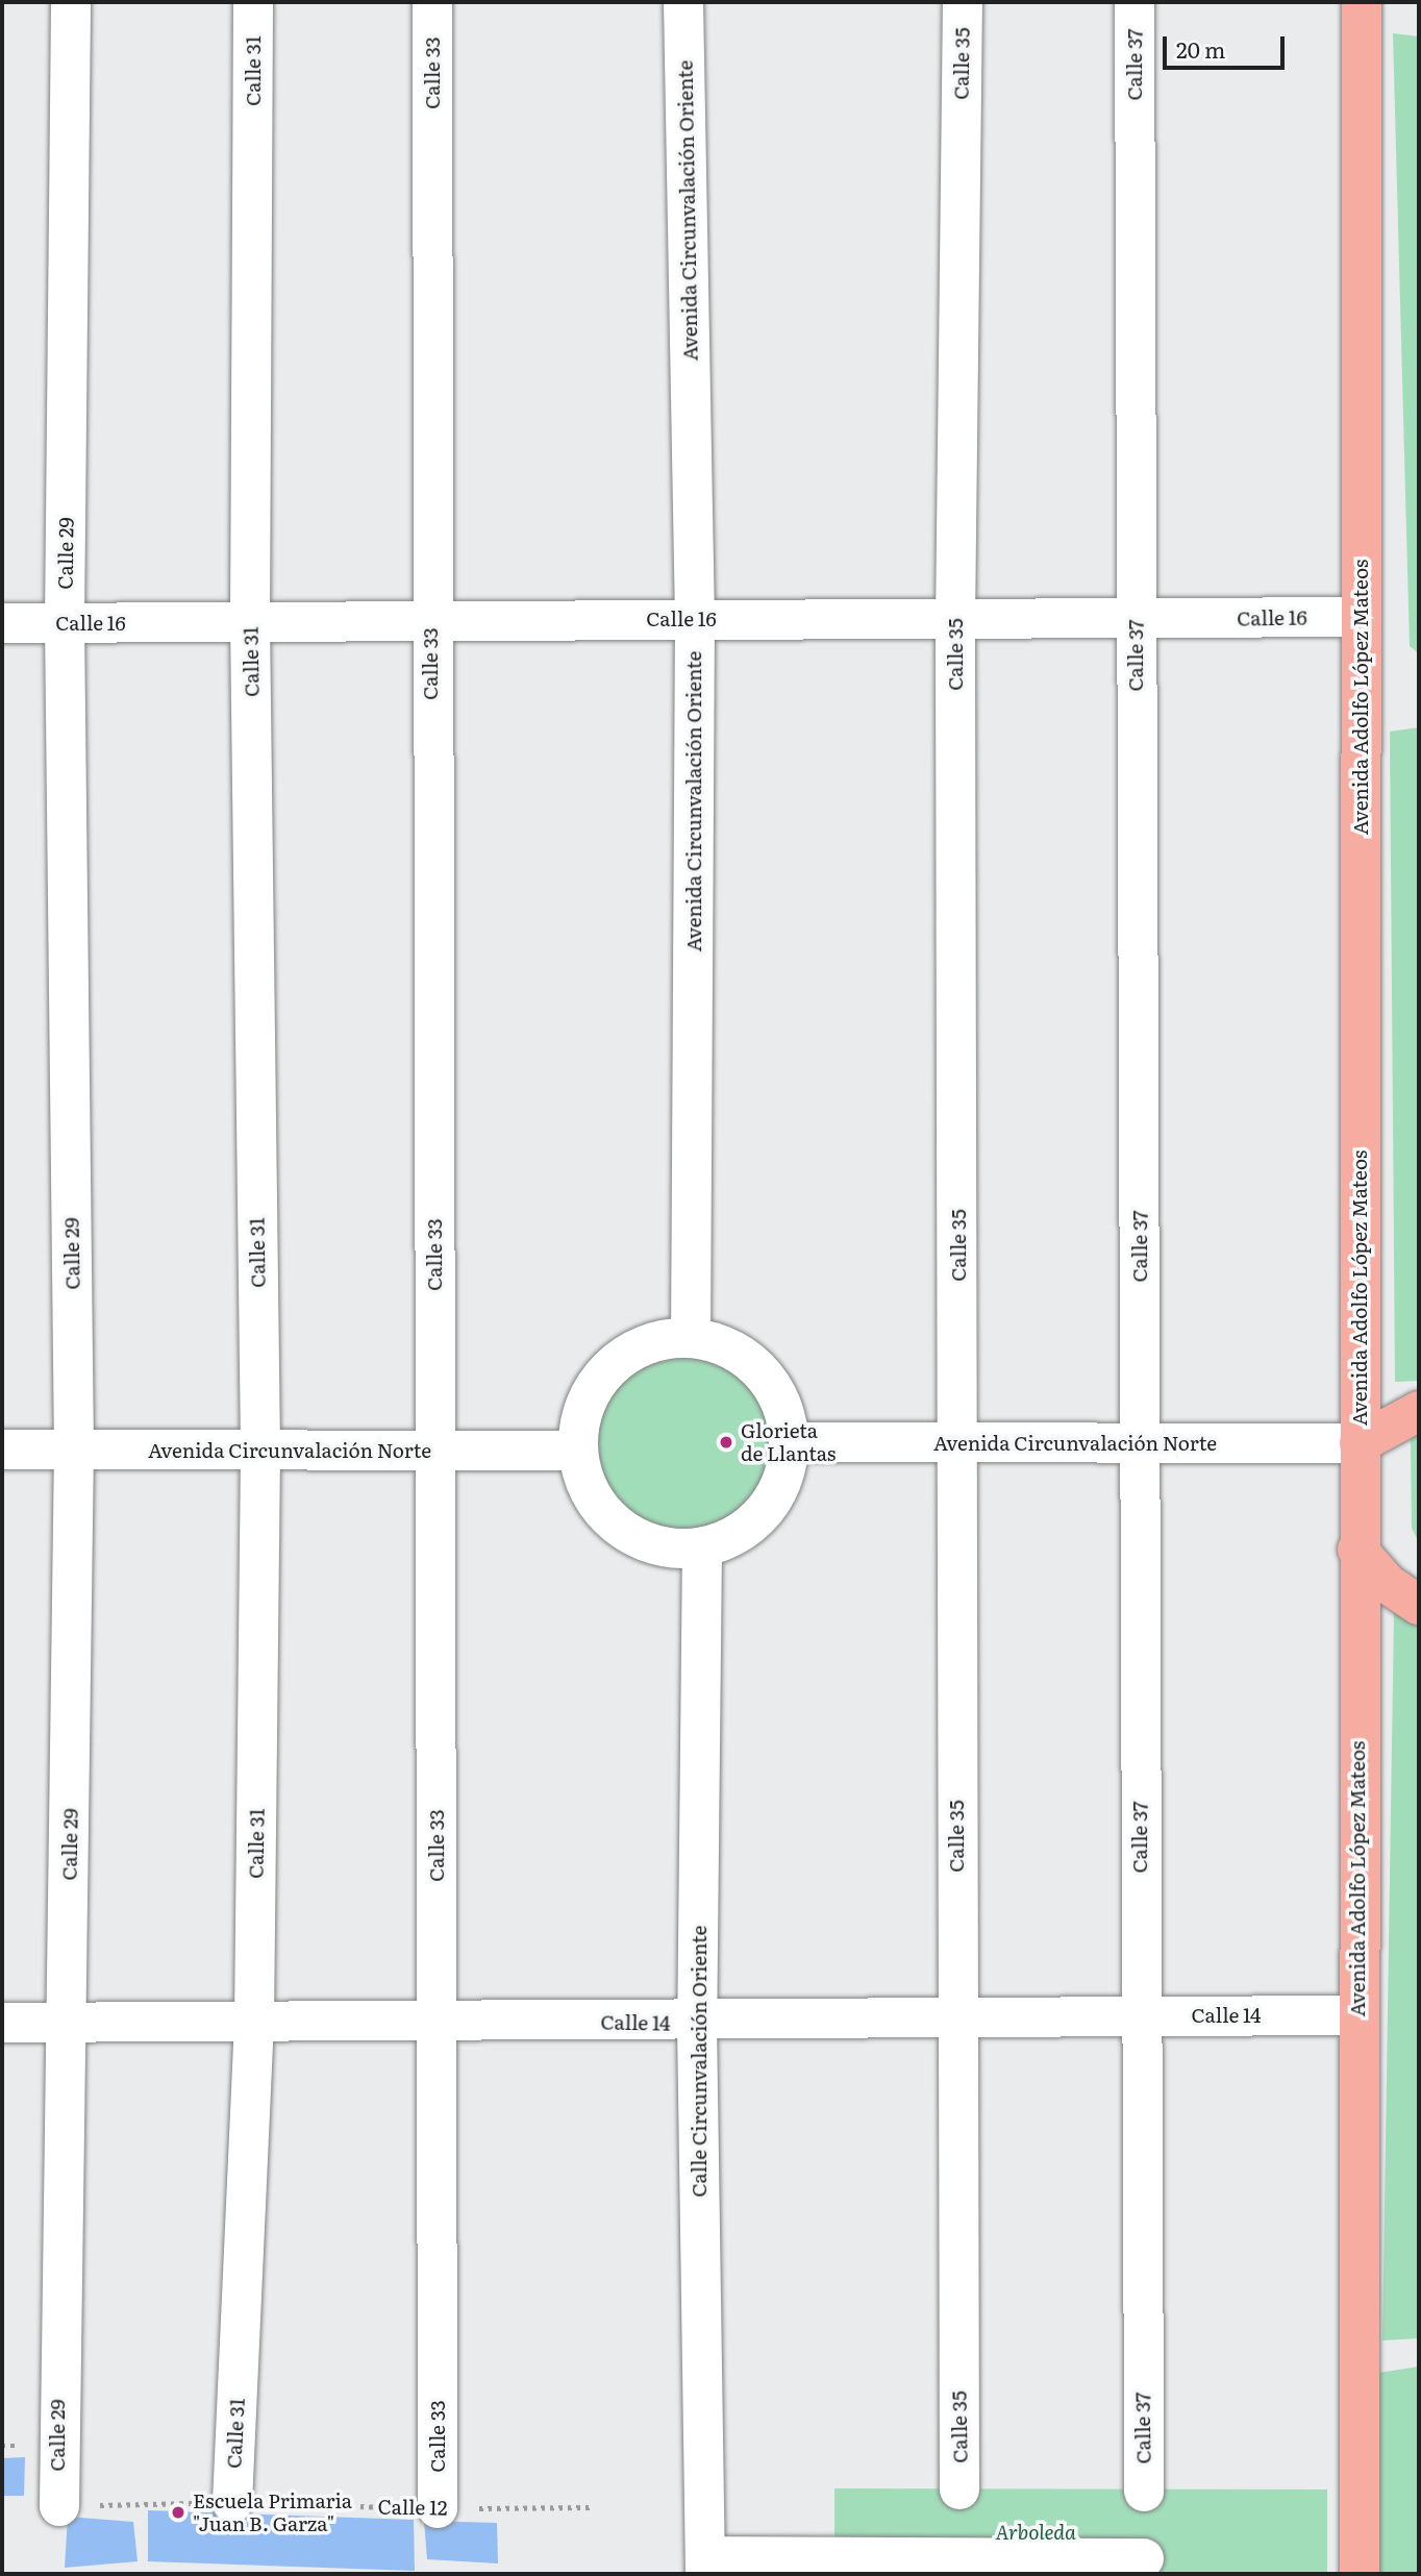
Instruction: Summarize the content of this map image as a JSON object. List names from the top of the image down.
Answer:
{
  "streets": {
    "main road": ["Avenida Adolfo López Mateos"],
    "street": [
      "Calle 35",
      "Calle 37",
      "Calle 31",
      "Calle 33",
      "Avenida Circunvalación Oriente",
      "Calle 29",
      "Calle 16",
      "Avenida Circunvalación Norte",
      "Calle 14",
      "Calle Circunvalación Oriente"
    ],
    "path": ["Calle 12"]
  },
  "crossings": [
    ["Calle 35", "Calle 16"],
    ["Calle 35", "Avenida Circunvalación Norte"],
    ["Calle 35", "Calle 14"],
    ["Calle 37", "Calle 16"],
    ["Calle 37", "Avenida Circunvalación Norte"],
    ["Calle 37", "Calle 14"],
    ["Calle 31", "Calle 16"],
    ["Calle 31", "Avenida Circunvalación Norte"],
    ["Calle 31", "Calle 14"],
    ["Calle 31", "Calle 12"],
    ["Calle 33", "Calle 16"],
    ["Calle 33", "Avenida Circunvalación Norte"],
    ["Calle 33", "Calle 14"],
    ["Calle 33", "Calle 12"],
    ["Avenida Circunvalación Oriente", "Calle 16"],
    ["Avenida Circunvalación Oriente", "Avenida Circunvalación Norte"],
    ["Avenida Circunvalación Oriente", "Calle Circunvalación Oriente"],
    ["Calle 29", "Calle 16"],
    ["Calle 29", "Avenida Circunvalación Norte"],
    ["Calle 29", "Calle 14"],
    ["Calle 29", "Calle 12"],
    ["Calle 16", "Avenida Adolfo López Mateos"],
    ["Avenida Adolfo López Mateos", "Avenida Circunvalación Norte"],
    ["Avenida Adolfo López Mateos", "Calle 14"],
    ["Avenida Circunvalación Norte", "Calle Circunvalación Oriente"],
    ["Calle 14", "Calle Circunvalación Oriente"]
  ],
  "parks": ["Arboleda"],
  "places": ["Glorieta de Llantas", "Escuela Primaria \"Juan B. Garza\""],
  "scale_bar": "20 m"
}
